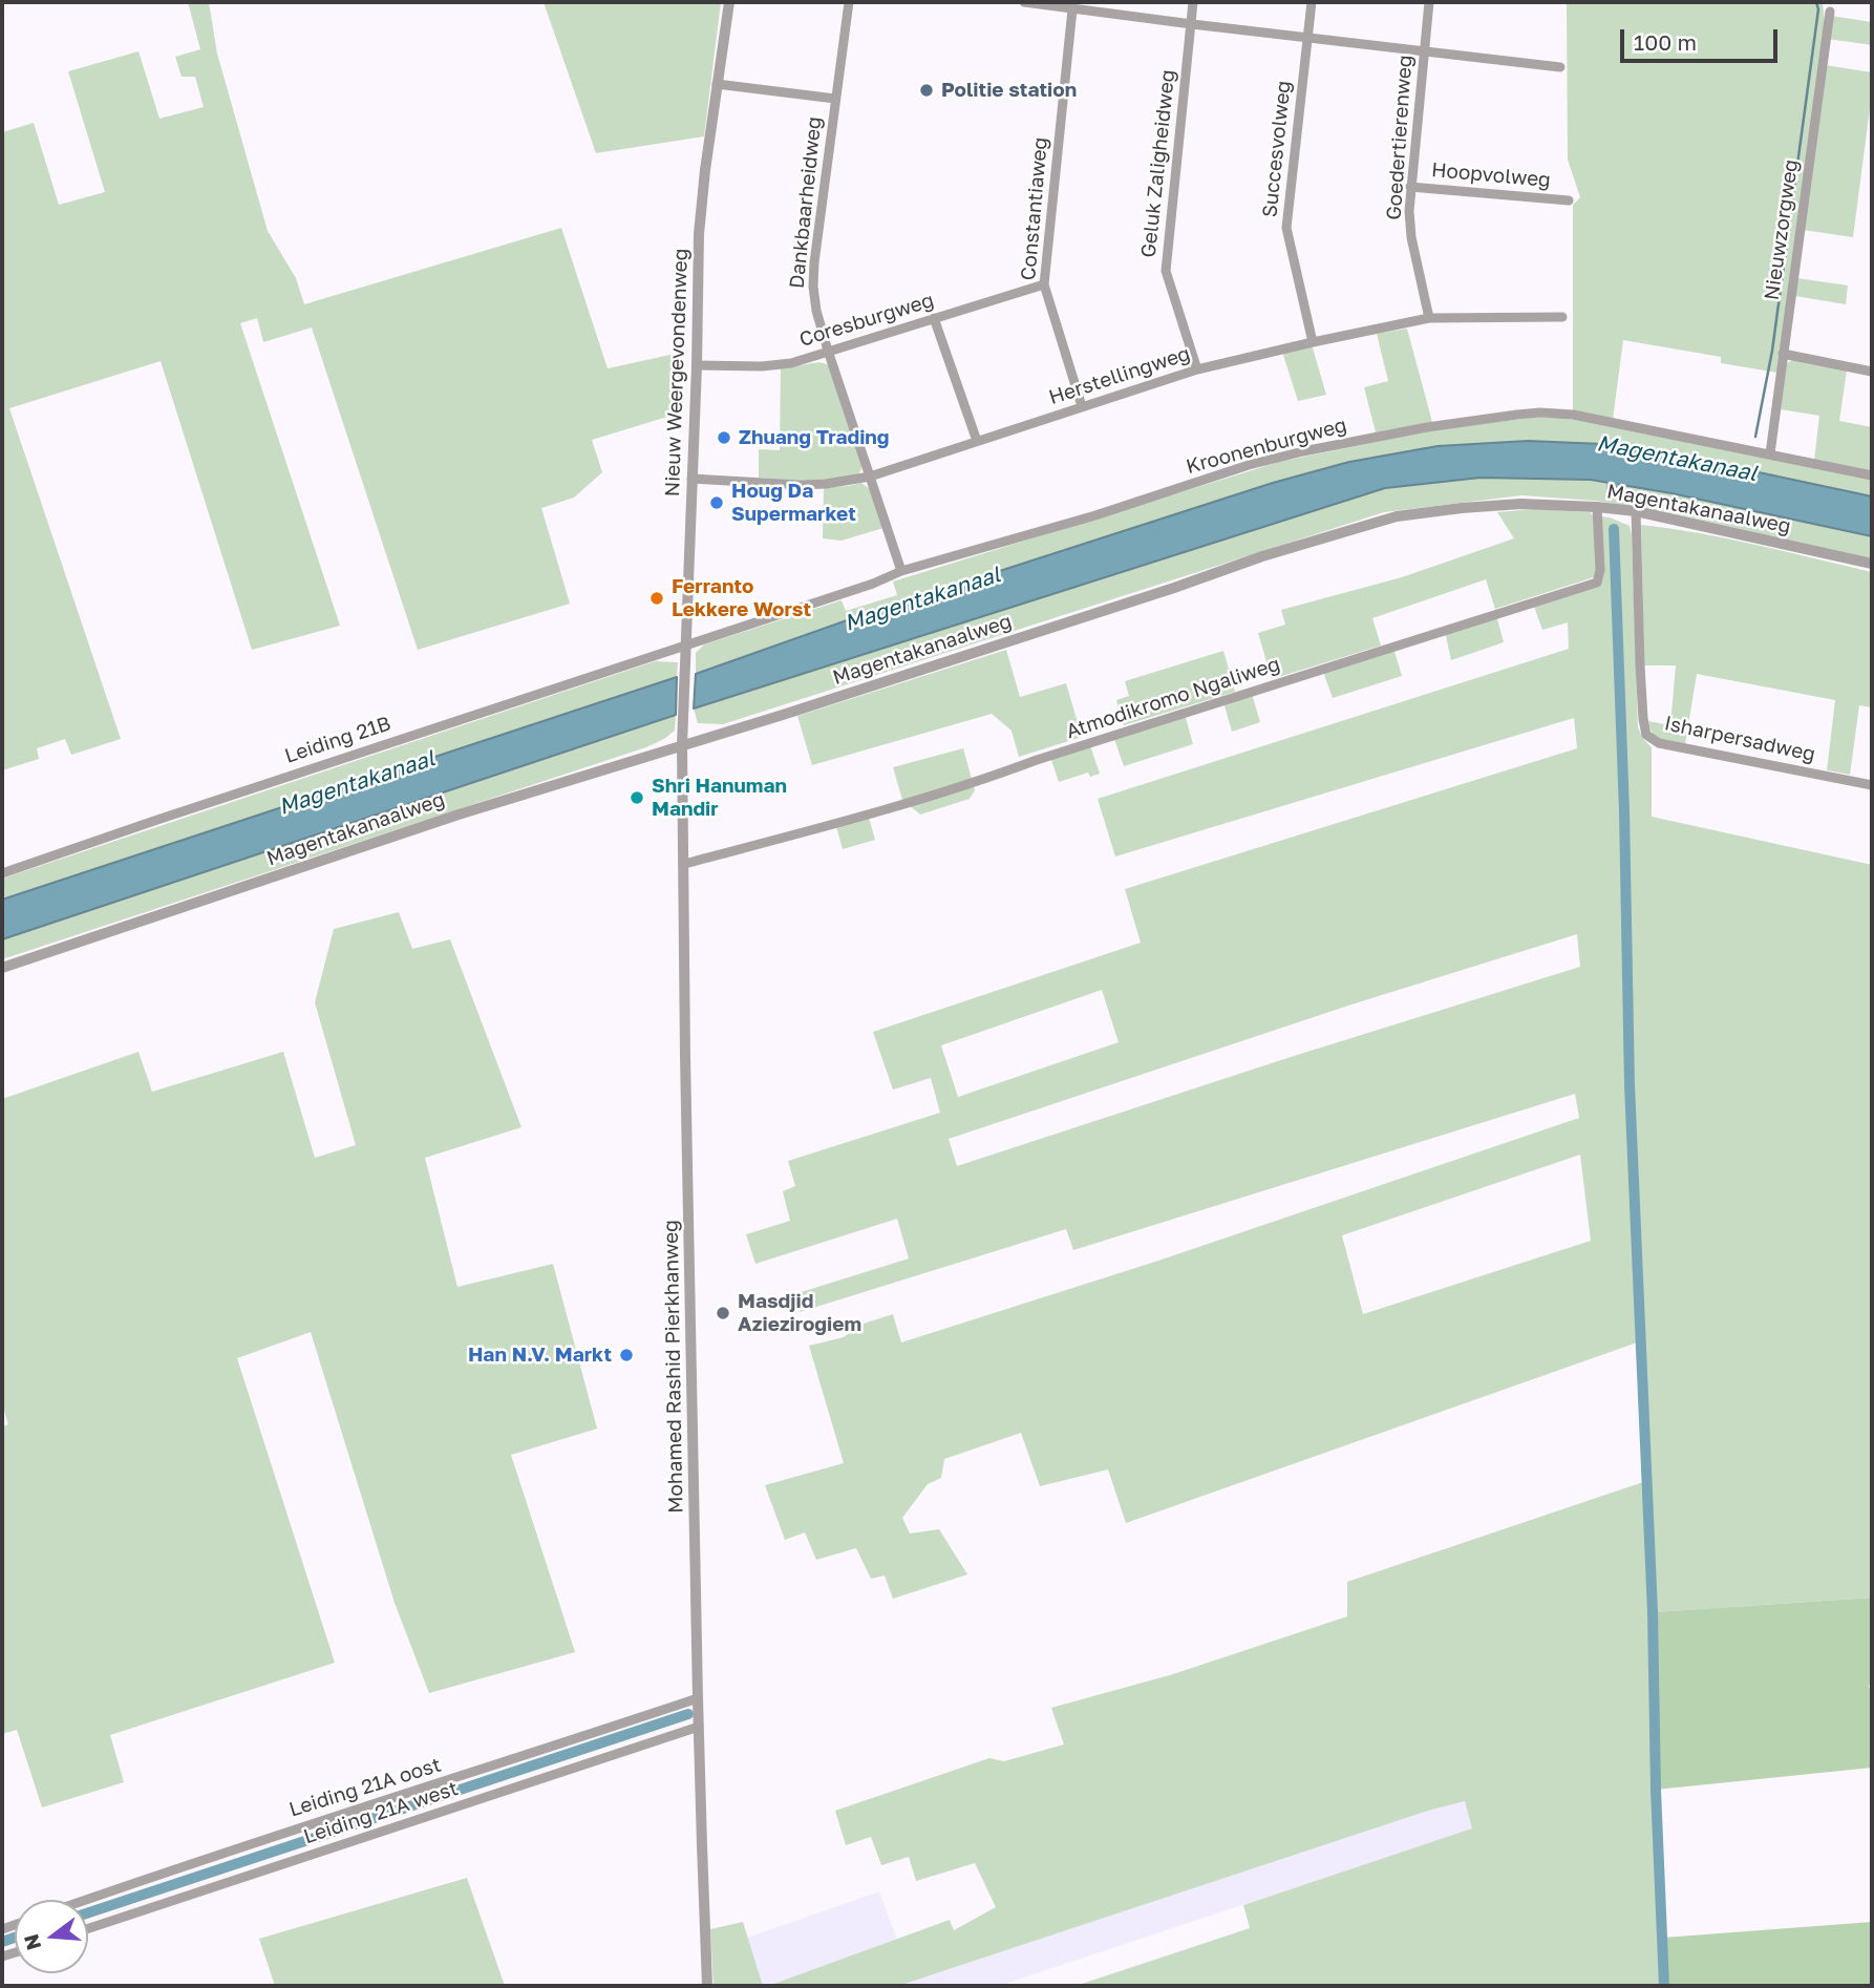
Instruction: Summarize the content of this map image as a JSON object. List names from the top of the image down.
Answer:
{
  "streets": {
    "street": [
      "Goedertierenweg",
      "Succesvolweg",
      "Geluk Zaligheidweg",
      "Hoopvolweg",
      "Dankbaarheidweg",
      "Constantiaweg",
      "Nieuwzorgweg",
      "Coresburgweg",
      "Nieuw Weergevondenweg",
      "Herstellingweg",
      "Kroonenburgweg",
      "Magentakanaalweg",
      "Atmodikromo Ngaliweg",
      "Isharpersadweg",
      "Leiding 21B",
      "Mohamed Rashid Pierkhanweg",
      "Leiding 21A oost",
      "Leiding 21A west"
    ]
  },
  "crossings": [
    ["Goedertierenweg", "Hoopvolweg"],
    ["Goedertierenweg", "Herstellingweg"],
    ["Succesvolweg", "Herstellingweg"],
    ["Geluk Zaligheidweg", "Herstellingweg"],
    ["Dankbaarheidweg", "Coresburgweg"],
    ["Dankbaarheidweg", "Herstellingweg"],
    ["Dankbaarheidweg", "Kroonenburgweg"],
    ["Constantiaweg", "Coresburgweg"],
    ["Constantiaweg", "Herstellingweg"],
    ["Nieuwzorgweg", "Kroonenburgweg"],
    ["Coresburgweg", "Nieuw Weergevondenweg"],
    ["Nieuw Weergevondenweg", "Herstellingweg"],
    ["Nieuw Weergevondenweg", "Kroonenburgweg"],
    ["Nieuw Weergevondenweg", "Magentakanaalweg"],
    ["Nieuw Weergevondenweg", "Leiding 21B"],
    ["Nieuw Weergevondenweg", "Mohamed Rashid Pierkhanweg"],
    ["Kroonenburgweg", "Leiding 21B"],
    ["Magentakanaalweg", "Atmodikromo Ngaliweg"],
    ["Magentakanaalweg", "Isharpersadweg"],
    ["Magentakanaalweg", "Mohamed Rashid Pierkhanweg"],
    ["Atmodikromo Ngaliweg", "Mohamed Rashid Pierkhanweg"],
    ["Mohamed Rashid Pierkhanweg", "Leiding 21A oost"],
    ["Mohamed Rashid Pierkhanweg", "Leiding 21A west"]
  ],
  "water": ["Magentakanaal"],
  "places": [
    "Politie station",
    "Zhuang Trading",
    "Houg Da Supermarket",
    "Ferranto Lekkere Worst",
    "Shri Hanuman Mandir",
    "Masdjid Aziezirogiem",
    "Han N.V. Markt"
  ],
  "scale_bar": "100 m",
  "north": "left"
}
